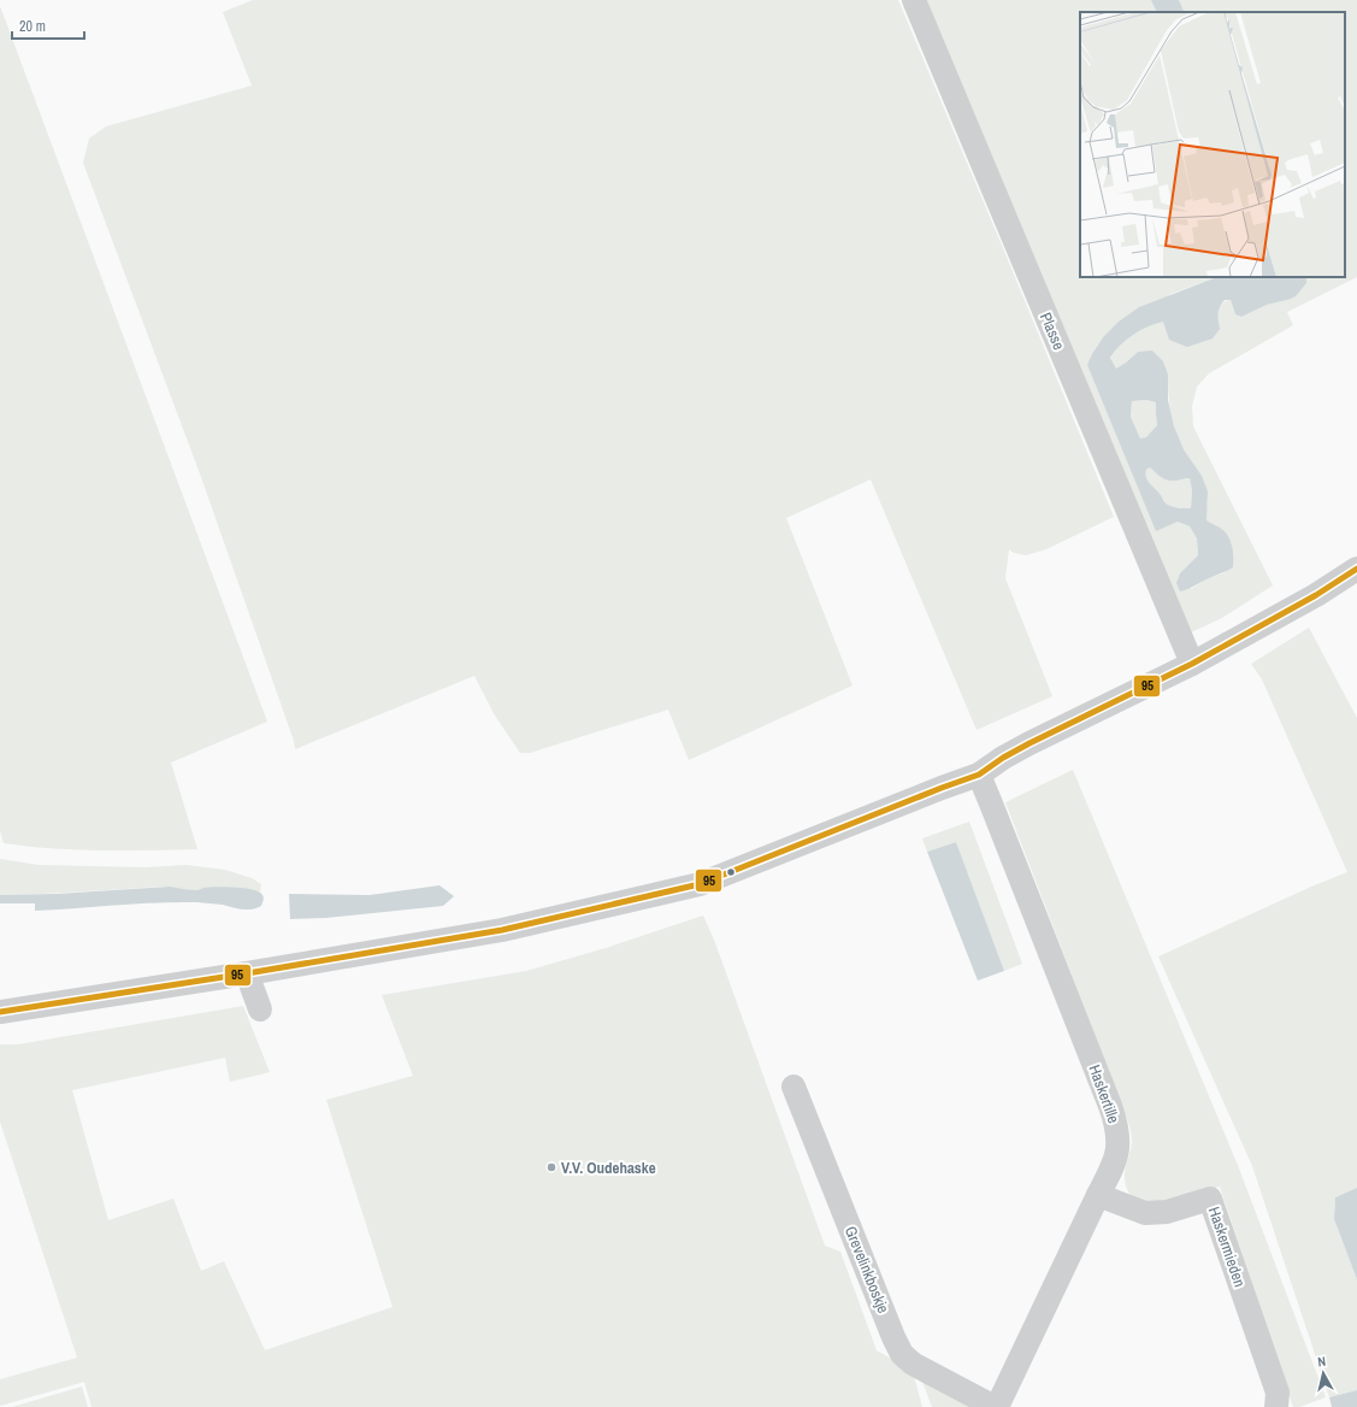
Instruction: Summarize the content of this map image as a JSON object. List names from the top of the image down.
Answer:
{
  "streets": {
    "street": [
      "Plasse",
      "Haskertille",
      "Haskermieden",
      "Grevelinkboskje"
    ]
  },
  "crossings": [
    ["Haskertille", "Haskermieden"],
    ["Haskertille", "Grevelinkboskje"]
  ],
  "places": ["V.V. Oudehaske"],
  "lines": ["transit line 95"],
  "scale_bar": "20 m",
  "north": "top"
}
